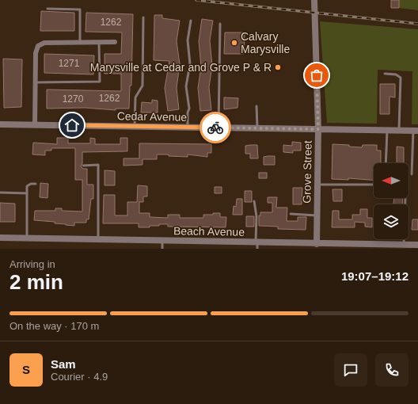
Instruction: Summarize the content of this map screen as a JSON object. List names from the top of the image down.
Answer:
{
  "streets": {
    "street": ["Cedar Avenue", "Grove Street", "Beach Avenue"]
  },
  "crossings": [
    ["Cedar Avenue", "Grove Street"],
    ["Grove Street", "Beach Avenue"]
  ],
  "places": ["Calvary Marysville", "Marysville at Cedar and Grove P & R"],
  "house_numbers": [
    "1262",
    "1271",
    "1262",
    "1270"
  ],
  "north": "left",
  "page": {
    "heading": ["2 min", "Arriving in", "19:07–19:12"],
    "panel": ["Sam", "Courier · 4.9"],
    "bar": "On the way · 170 m",
    "round": "S"
  }
}
